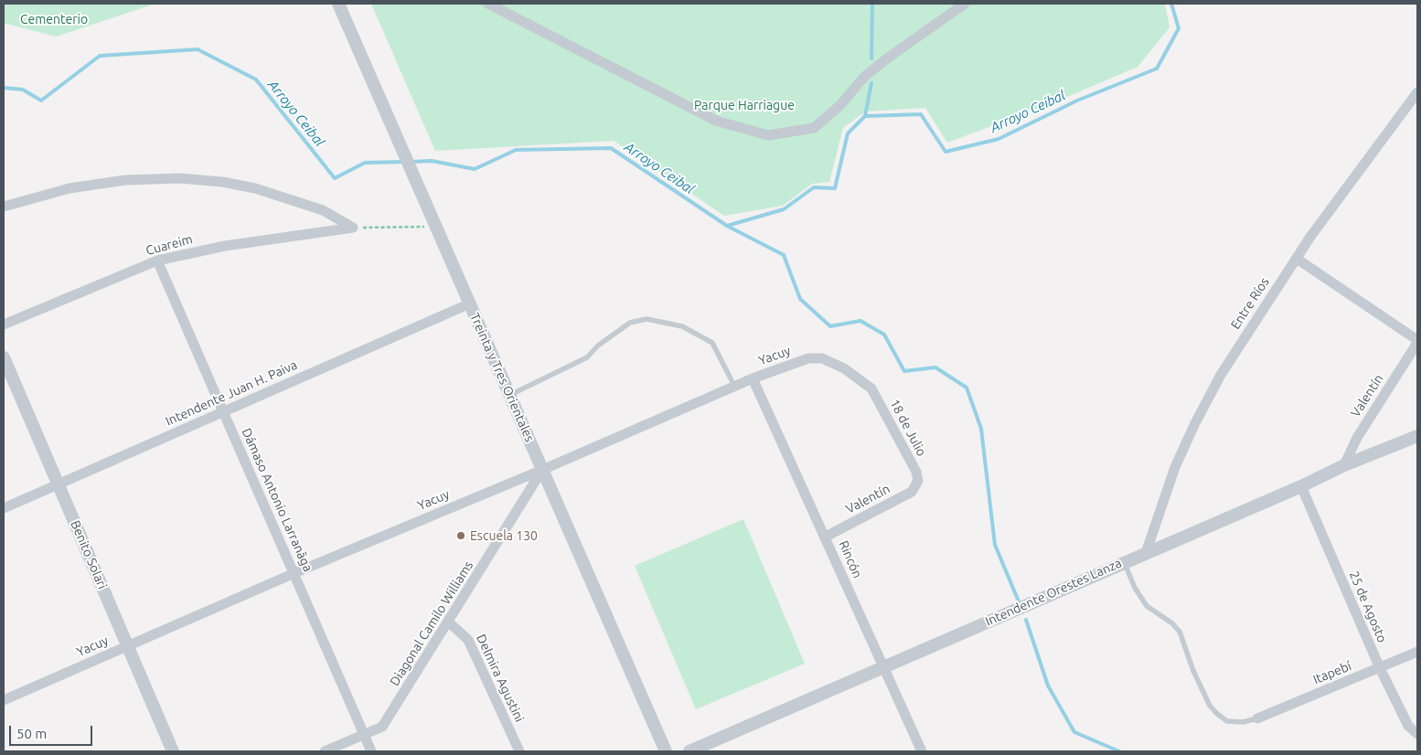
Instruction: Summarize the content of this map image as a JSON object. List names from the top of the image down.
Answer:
{
  "streets": {
    "street": [
      "Cuareim",
      "Entre Ríos",
      "Yacuy",
      "Treinta y Tres Orientales",
      "Intendente Juan H. Paiva",
      "Valentín",
      "18 de Julio",
      "Dámaso Antonio Larranãga",
      "Benito Solari",
      "Rincón",
      "Intendente Orestes Lanza",
      "25 de Agosto",
      "Diagonal Camilo Williams",
      "Itapebí",
      "Delmira Agustini"
    ]
  },
  "crossings": [
    ["Cuareim", "Dámaso Antonio Larranãga"],
    ["Entre Ríos", "Intendente Orestes Lanza"],
    ["Yacuy", "Treinta y Tres Orientales"],
    ["Yacuy", "18 de Julio"],
    ["Yacuy", "Dámaso Antonio Larranãga"],
    ["Yacuy", "Benito Solari"],
    ["Yacuy", "Rincón"],
    ["Yacuy", "Diagonal Camilo Williams"],
    ["Treinta y Tres Orientales", "Intendente Juan H. Paiva"],
    ["Treinta y Tres Orientales", "Diagonal Camilo Williams"],
    ["Intendente Juan H. Paiva", "Dámaso Antonio Larranãga"],
    ["Intendente Juan H. Paiva", "Benito Solari"],
    ["Valentín", "18 de Julio"],
    ["Valentín", "Rincón"],
    ["Valentín", "Intendente Orestes Lanza"],
    ["Dámaso Antonio Larranãga", "Diagonal Camilo Williams"],
    ["Rincón", "Intendente Orestes Lanza"],
    ["Intendente Orestes Lanza", "25 de Agosto"],
    ["25 de Agosto", "Itapebí"],
    ["Diagonal Camilo Williams", "Delmira Agustini"]
  ],
  "water": ["Arroyo Ceibal"],
  "parks": ["Cementerio", "Parque Harriague"],
  "places": ["Escuela 130"],
  "scale_bar": "50 m"
}
